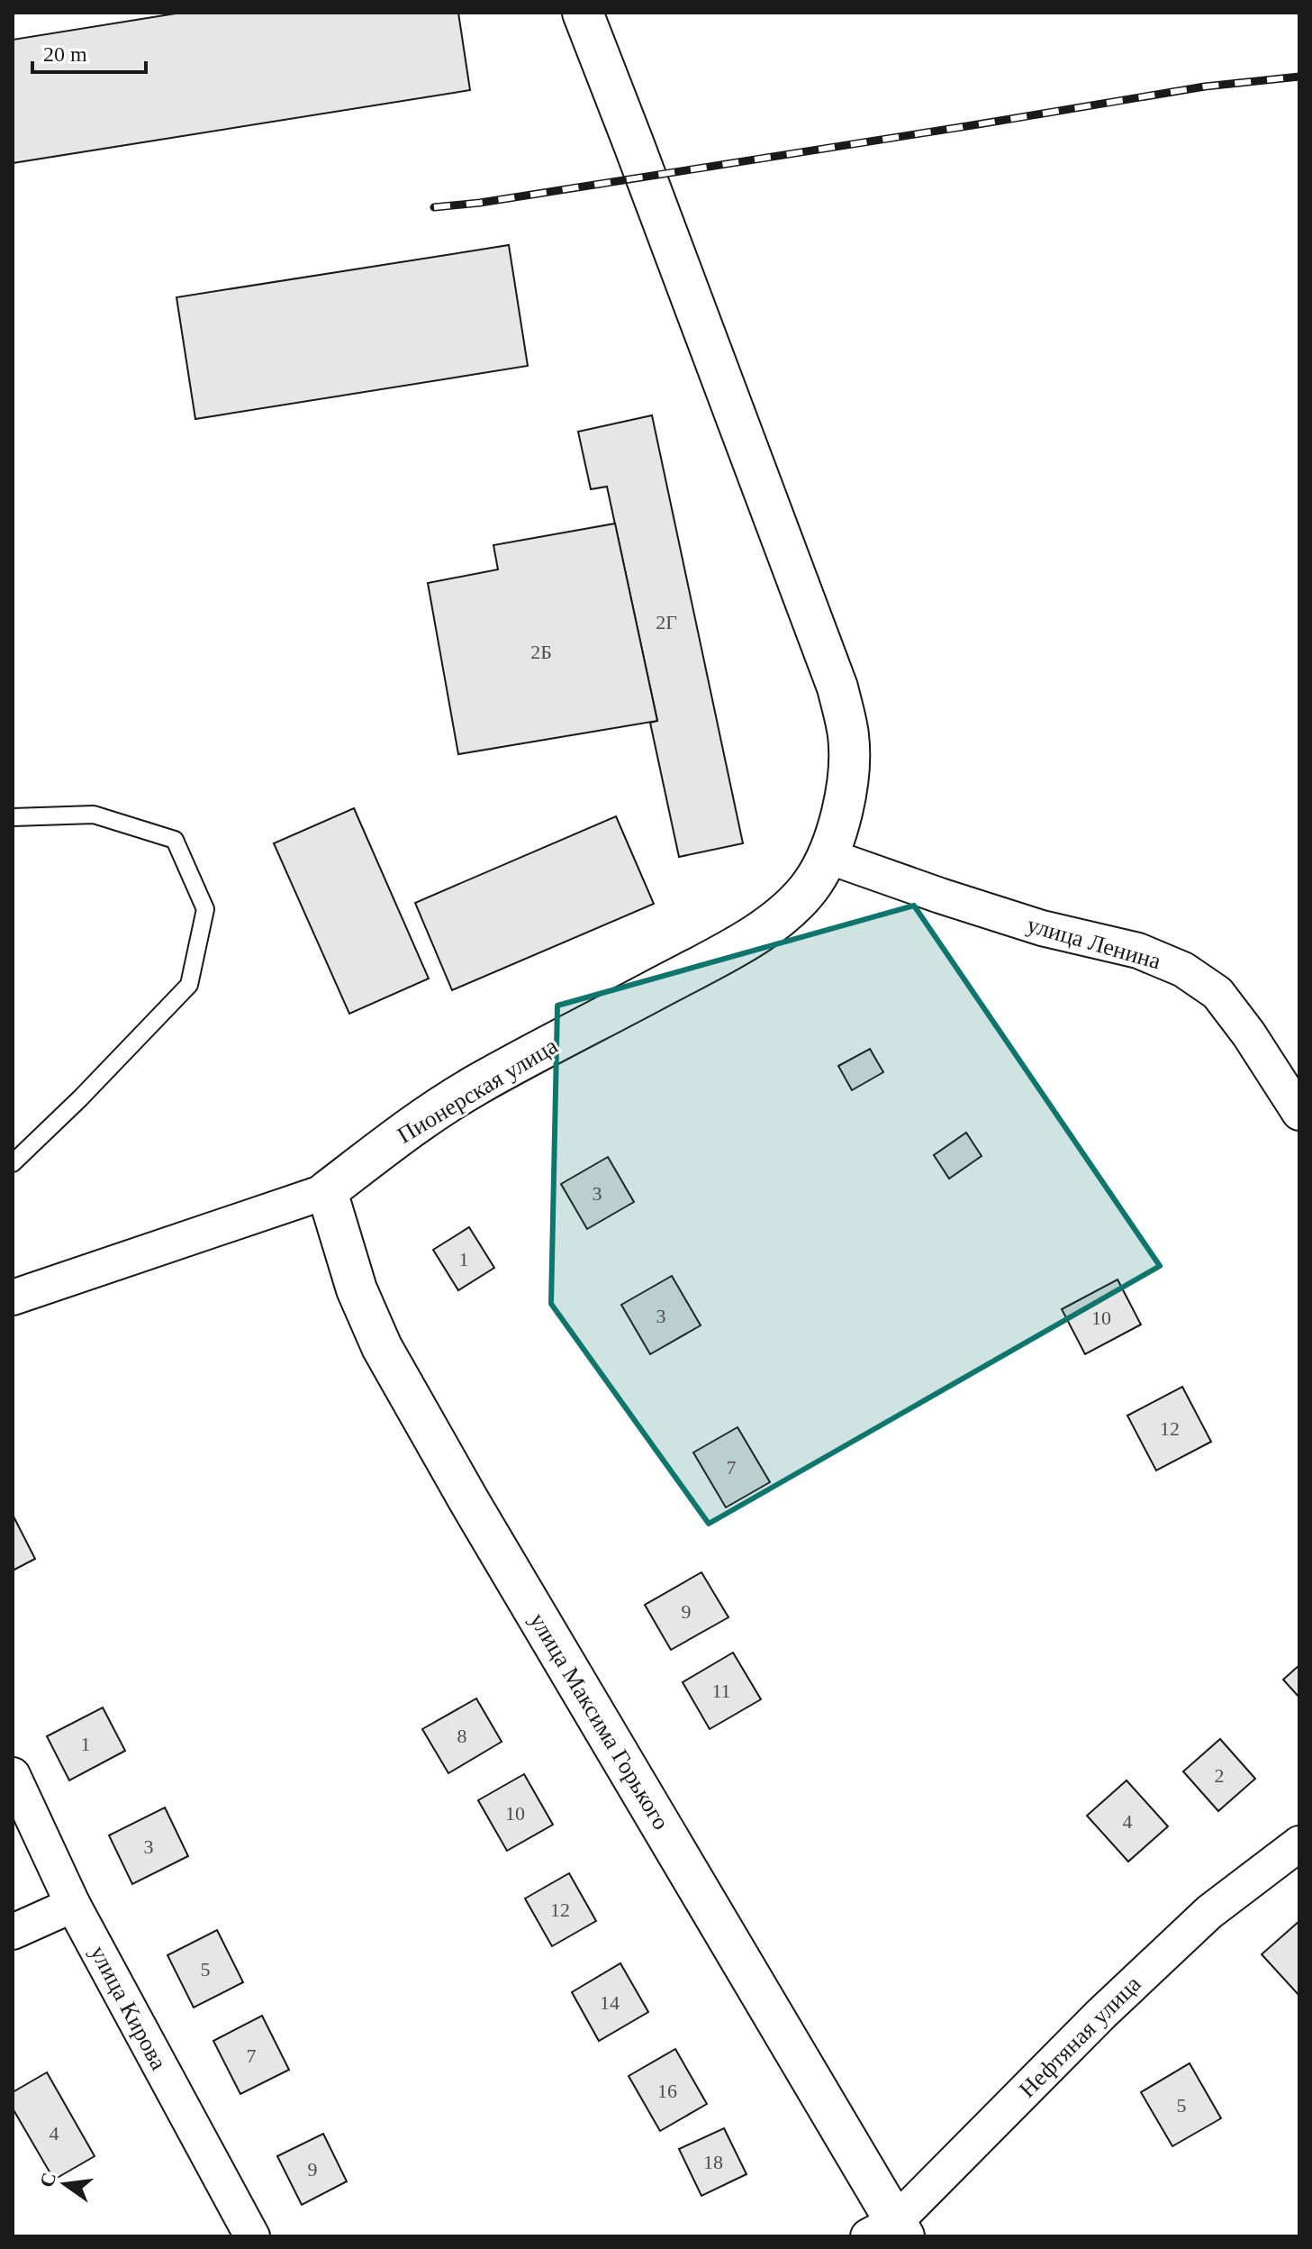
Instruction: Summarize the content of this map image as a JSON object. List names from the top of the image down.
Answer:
{
  "streets": {
    "street": [
      "улица Ленина",
      "Пионерская улица",
      "улица Максима Горького",
      "улица Кирова",
      "Нефтяная улица"
    ]
  },
  "crossings": [
    ["улица Ленина", "Пионерская улица"],
    ["Пионерская улица", "улица Максима Горького"],
    ["улица Максима Горького", "Нефтяная улица"]
  ],
  "house_numbers": [
    "2Г",
    "2Б",
    "3",
    "1",
    "3",
    "10",
    "12",
    "7",
    "9",
    "11",
    "8",
    "1",
    "2",
    "10",
    "4",
    "3",
    "12",
    "5",
    "14",
    "7",
    "16",
    "5",
    "4",
    "18",
    "9"
  ],
  "scale_bar": "20 m",
  "north": "left"
}
